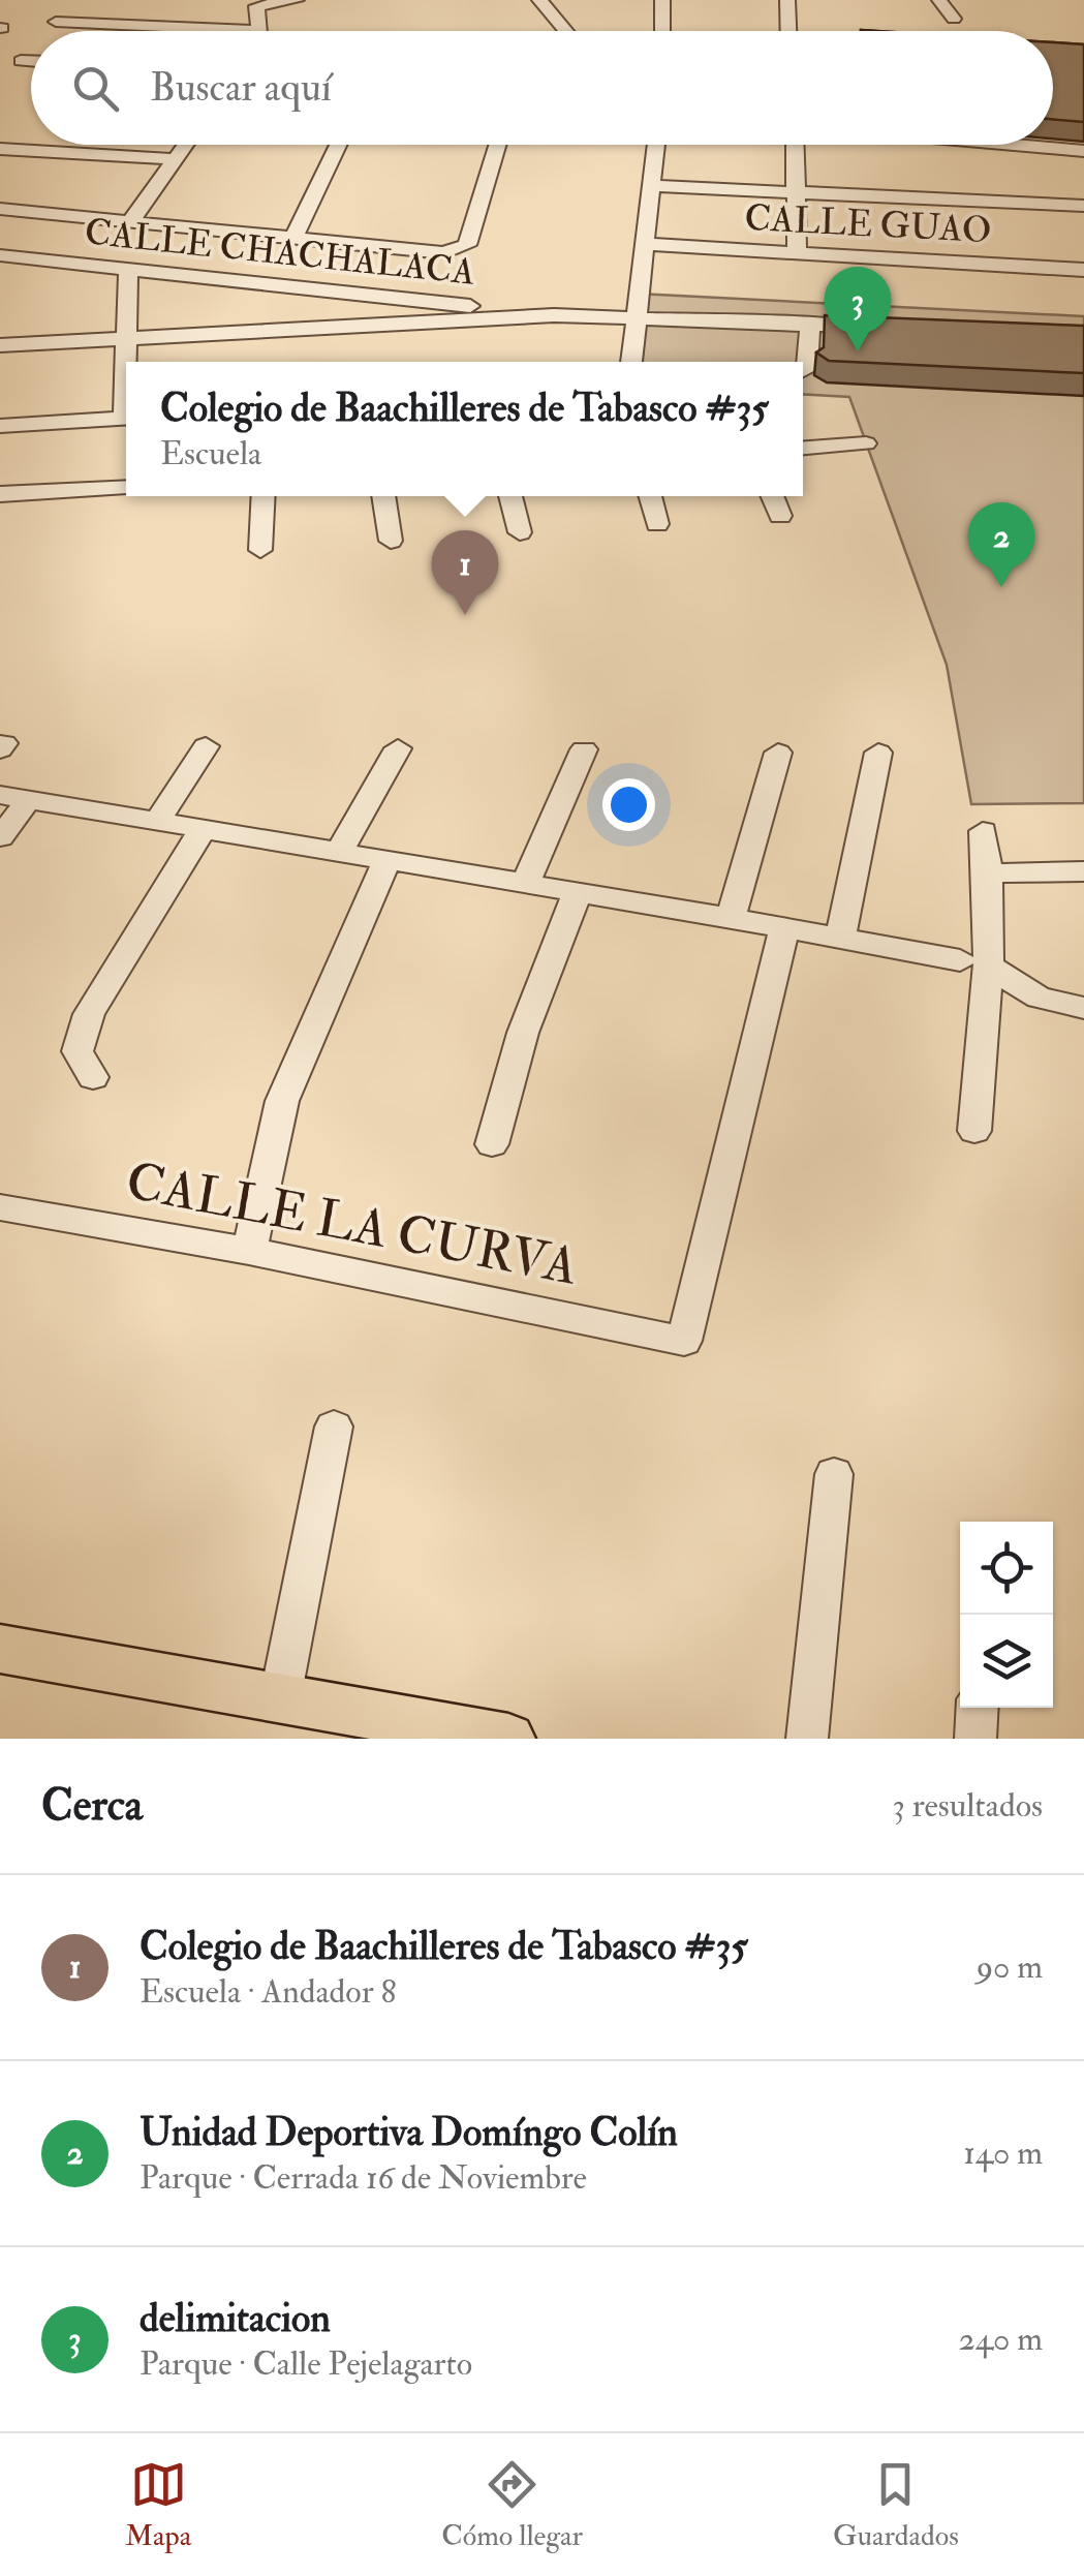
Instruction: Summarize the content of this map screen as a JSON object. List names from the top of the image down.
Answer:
{
  "streets": {
    "street": ["CALLE GUAO", "CALLE CHACHALACA", "CALLE LA CURVA"]
  },
  "page": {
    "search": "Buscar aquí",
    "pins": ["3", "2", "1"],
    "popup": ["Colegio de Baachilleres de Tabasco #35", "Escuela"],
    "heading": ["Cerca", "3 resultados"],
    "list": [
      {
        "mark": "1",
        "name": "Colegio de Baachilleres de Tabasco #35",
        "note": "Escuela · Andador 8",
        "value": "90 m"
      },
      {
        "mark": "2",
        "name": "Unidad Deportiva Domíngo Colín",
        "note": "Parque · Cerrada 16 de Noviembre",
        "value": "140 m"
      },
      {
        "mark": "3",
        "name": "delimitacion",
        "note": "Parque · Calle Pejelagarto",
        "value": "240 m"
      }
    ],
    "nav": ["Mapa", "Cómo llegar", "Guardados"]
  }
}
